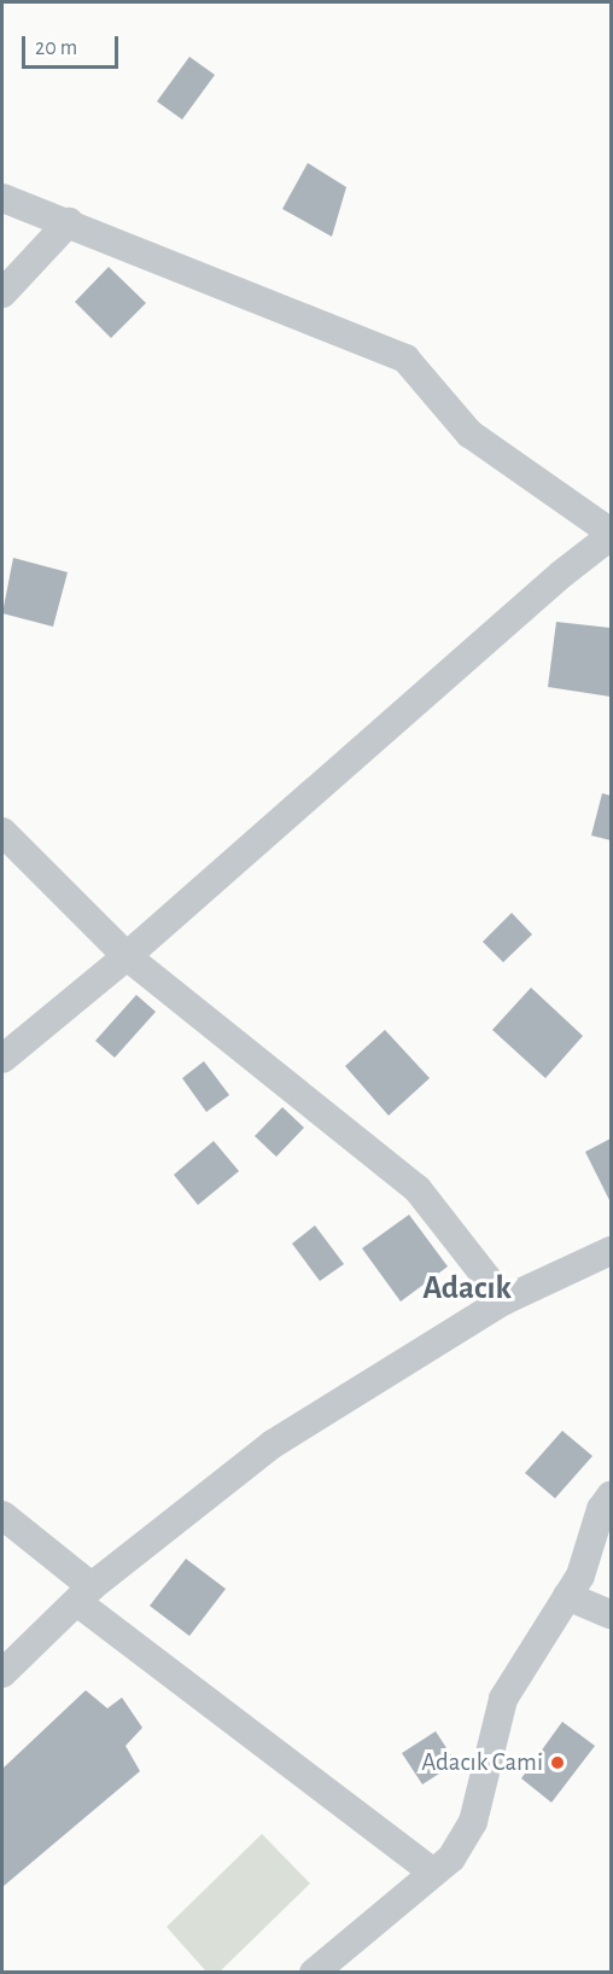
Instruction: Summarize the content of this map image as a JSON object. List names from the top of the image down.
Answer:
{
  "districts": ["Adacık"],
  "places": ["Adacık Cami"],
  "scale_bar": "20 m"
}
